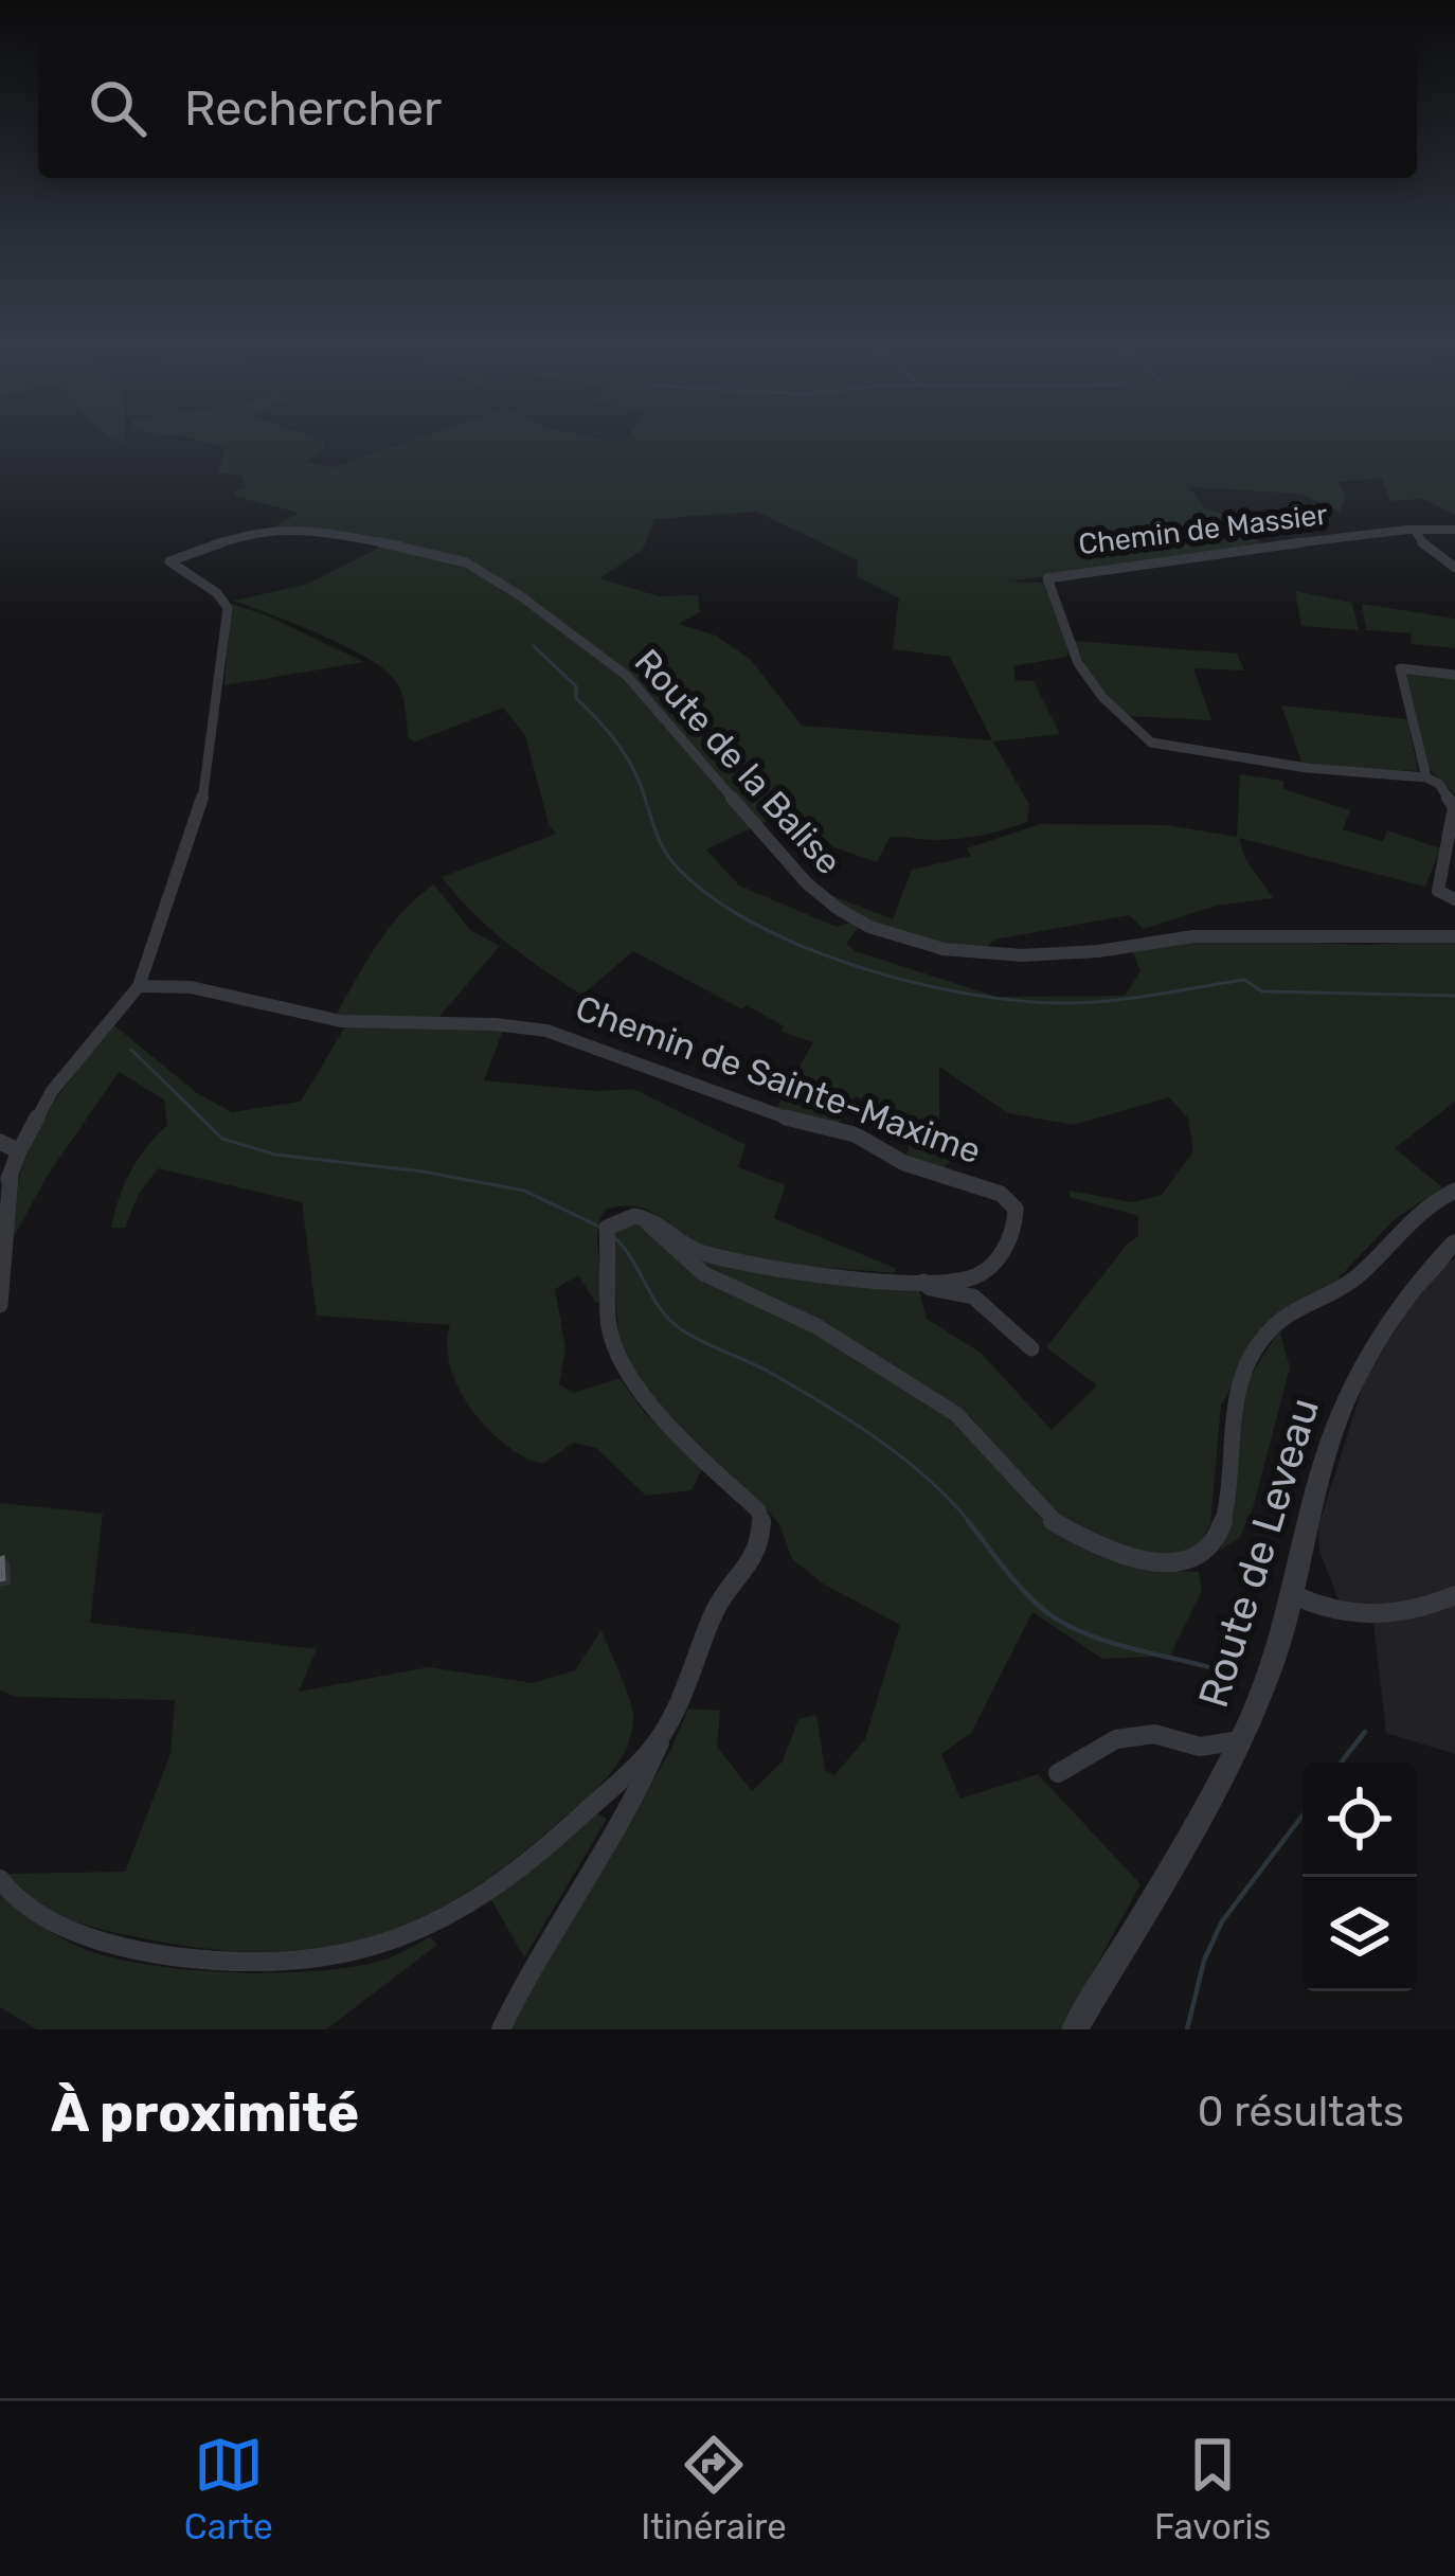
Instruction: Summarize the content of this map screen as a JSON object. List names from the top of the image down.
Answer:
{
  "streets": {
    "street": [
      "Chemin de Massier",
      "Route de la Balise",
      "Chemin de Sainte-Maxime",
      "Route de Leveau"
    ]
  },
  "crossings": [
    ["Route de la Balise", "Chemin de Sainte-Maxime"]
  ],
  "page": {
    "search": "Rechercher",
    "heading": ["À proximité", "0 résultats"],
    "nav": ["Carte", "Itinéraire", "Favoris"]
  }
}
